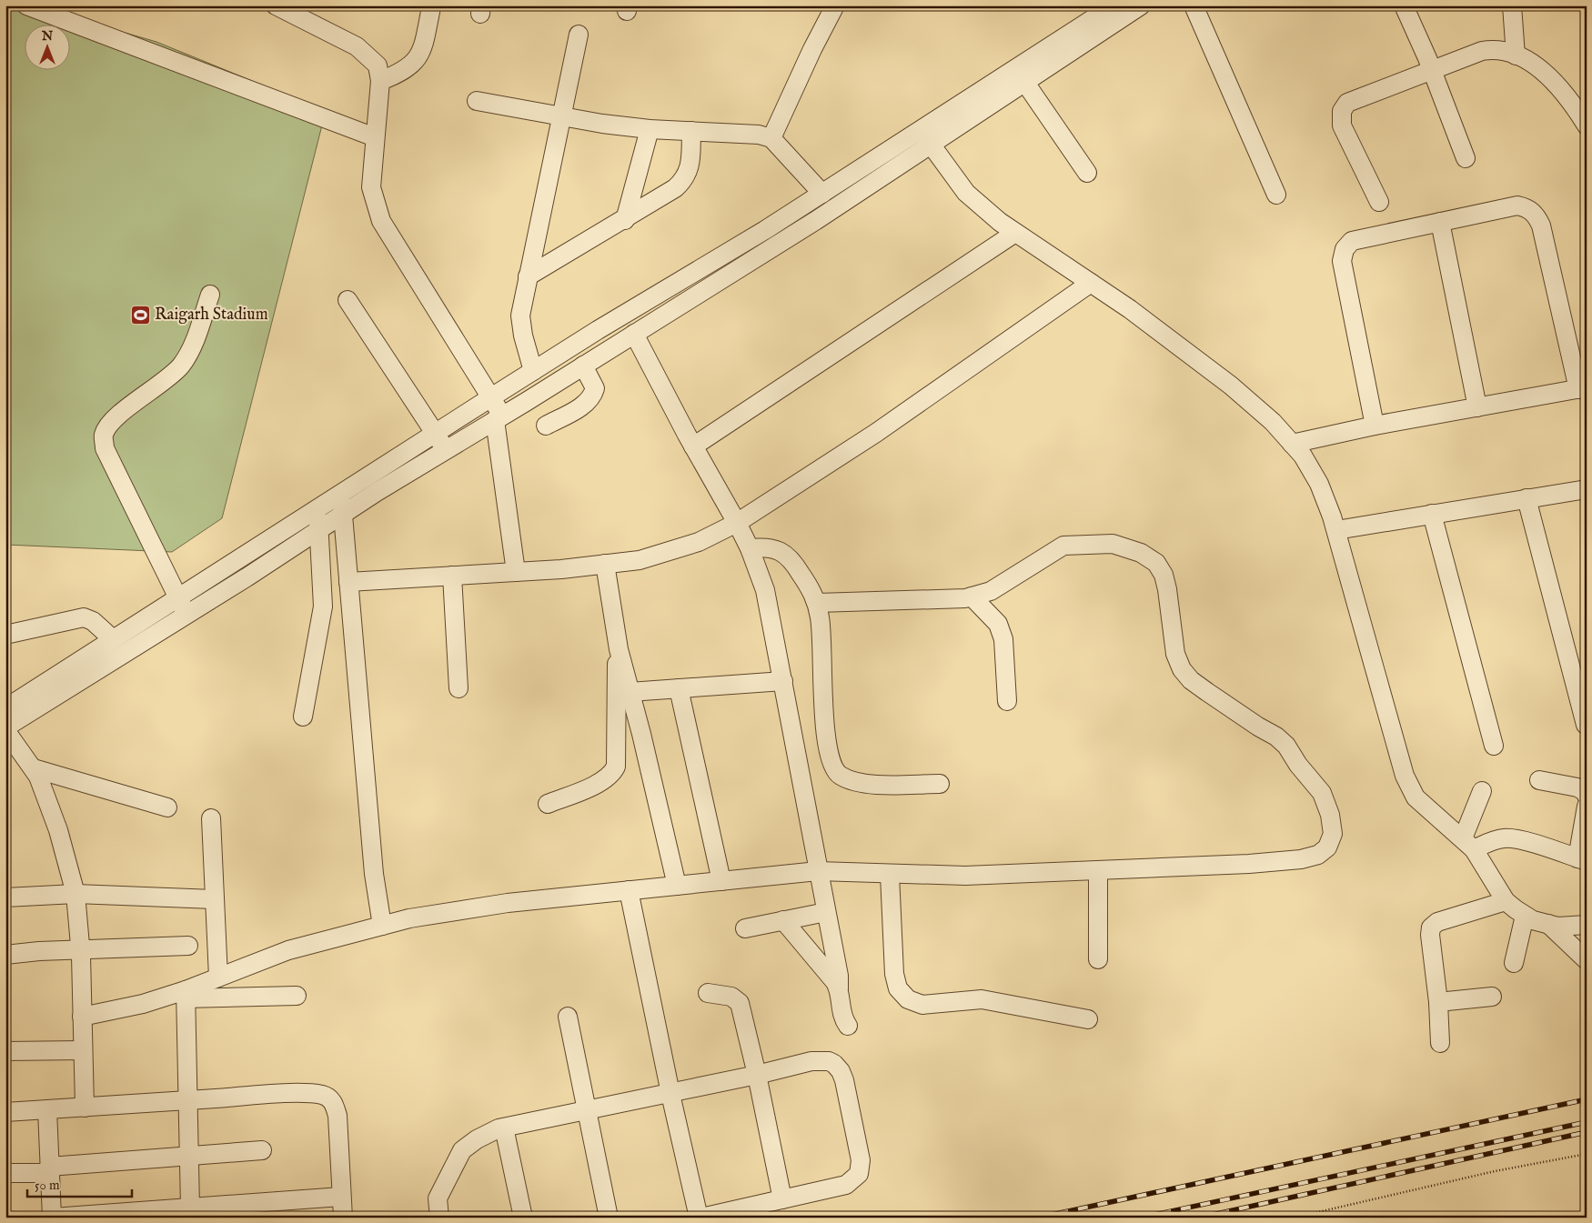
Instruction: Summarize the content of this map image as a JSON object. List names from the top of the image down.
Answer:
{
  "places": {
    "sports": ["Raigarh Stadium"]
  },
  "scale_bar": "50 m",
  "north": "top"
}
